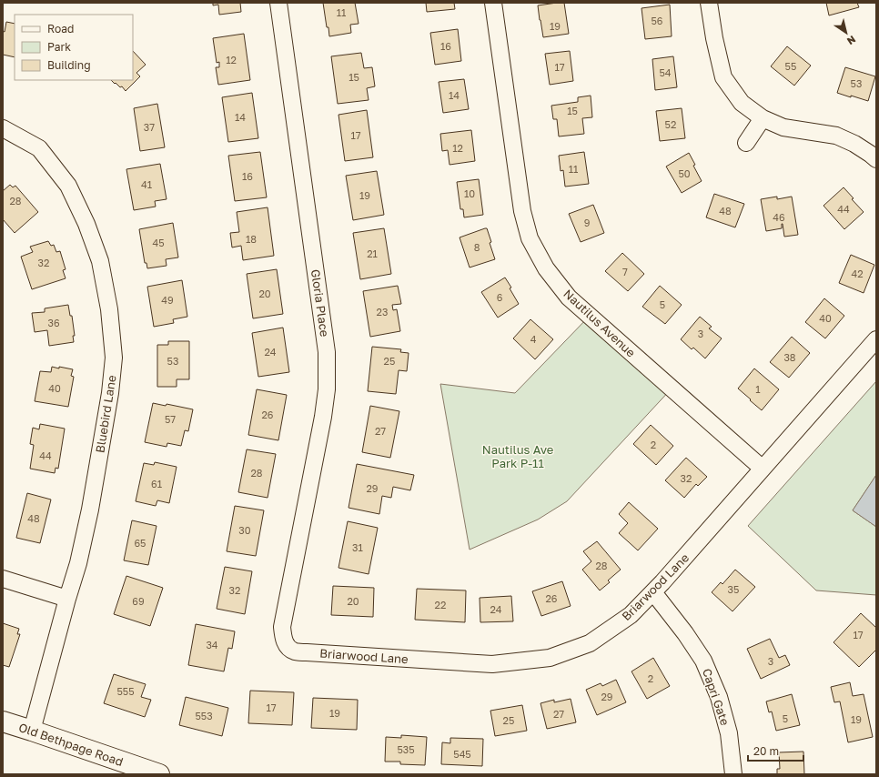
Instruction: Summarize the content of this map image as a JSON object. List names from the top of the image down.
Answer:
{
  "streets": {
    "main road": ["Old Bethpage Road"],
    "street": [
      "Gloria Place",
      "Nautilus Avenue",
      "Bluebird Lane",
      "Briarwood Lane",
      "Capri Gate"
    ]
  },
  "crossings": [
    ["Gloria Place", "Briarwood Lane"],
    ["Nautilus Avenue", "Briarwood Lane"],
    ["Bluebird Lane", "Old Bethpage Road"],
    ["Briarwood Lane", "Capri Gate"]
  ],
  "parks": ["Nautilus Ave Park P-11"],
  "house_numbers": [
    "11",
    "56",
    "19",
    "16",
    "12",
    "55",
    "17",
    "54",
    "15",
    "53",
    "14",
    "15",
    "14",
    "52",
    "37",
    "17",
    "12",
    "11",
    "50",
    "16",
    "41",
    "10",
    "19",
    "28",
    "44",
    "48",
    "46",
    "9",
    "18",
    "45",
    "8",
    "21",
    "32",
    "7",
    "42",
    "20",
    "6",
    "49",
    "5",
    "23",
    "40",
    "36",
    "3",
    "4",
    "24",
    "38",
    "53",
    "25",
    "40",
    "1",
    "26",
    "57",
    "27",
    "2",
    "44",
    "28",
    "32",
    "61",
    "29",
    "48",
    "30",
    "65",
    "31",
    "28",
    "35",
    "32",
    "26",
    "69",
    "20",
    "22",
    "24",
    "17",
    "34",
    "3",
    "2",
    "555",
    "29",
    "17",
    "19",
    "27",
    "553",
    "5",
    "19",
    "25",
    "535",
    "545"
  ],
  "legend": ["Road", "Park", "Building"],
  "scale_bar": "20 m",
  "north": "bottom right"
}
